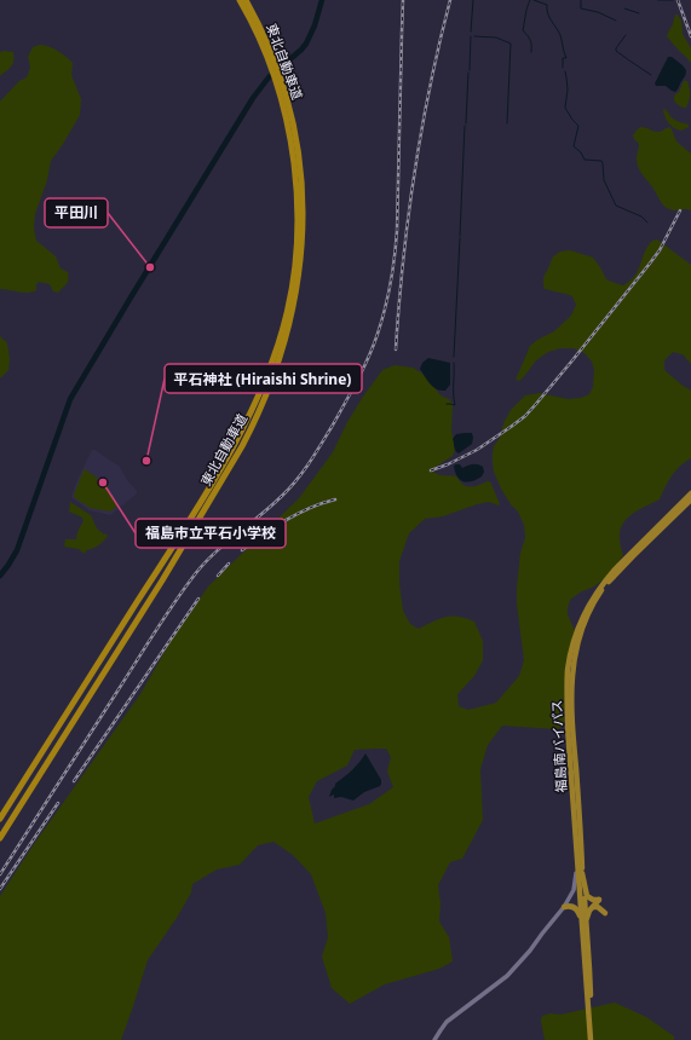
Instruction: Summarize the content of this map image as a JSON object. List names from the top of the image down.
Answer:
{
  "streets": {
    "highway": ["東北自動車道", "福島南バイパス"]
  },
  "places": ["平田川", "平石神社 (Hiraishi Shrine)", "福島市立平石小学校"]
}
